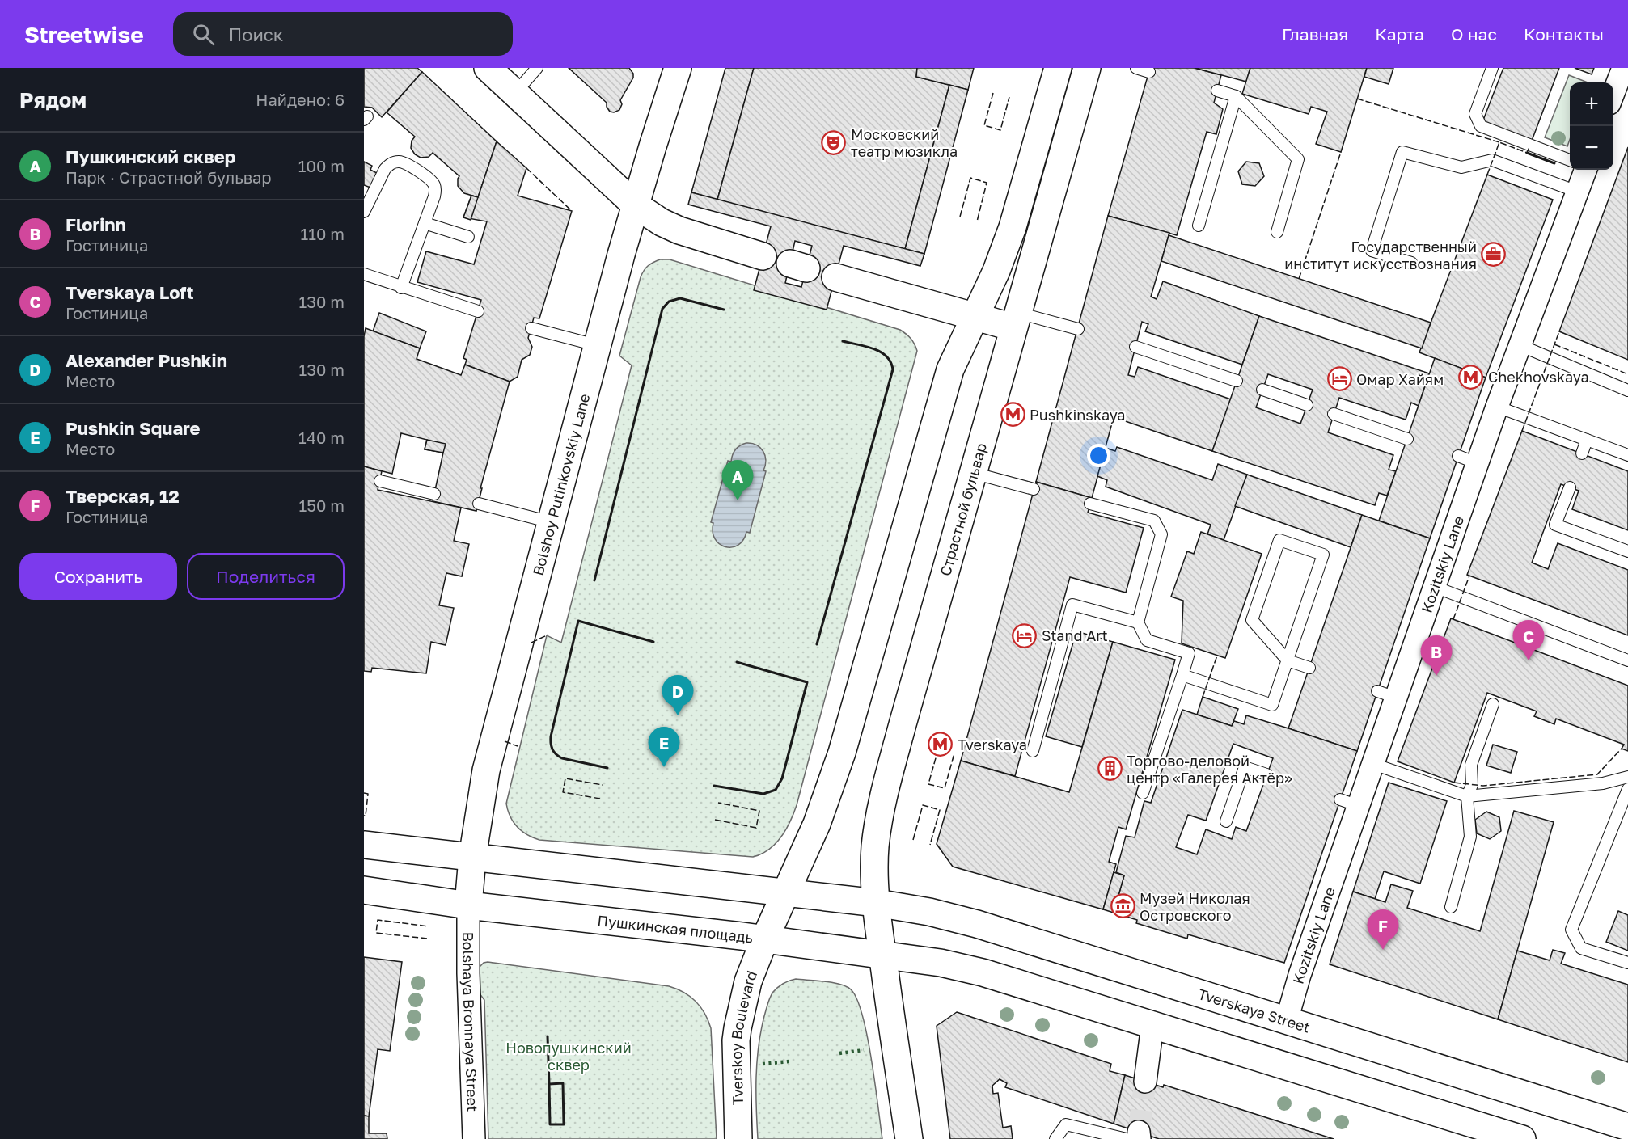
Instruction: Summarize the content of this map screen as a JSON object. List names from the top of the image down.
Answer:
{
  "streets": {
    "main road": [
      "Bolshoy Putinkovskiy Lane",
      "Страстной бульвар",
      "Пушкинская площадь",
      "Tverskaya Street",
      "Tverskoy Boulevard"
    ],
    "street": ["Kozitskiy Lane", "Bolshaya Bronnaya Street"]
  },
  "crossings": [
    ["Bolshoy Putinkovskiy Lane", "Пушкинская площадь"],
    ["Bolshoy Putinkovskiy Lane", "Bolshaya Bronnaya Street"],
    ["Страстной бульвар", "Пушкинская площадь"],
    ["Страстной бульвар", "Tverskaya Street"],
    ["Kozitskiy Lane", "Tverskaya Street"],
    ["Пушкинская площадь", "Bolshaya Bronnaya Street"],
    ["Пушкинская площадь", "Tverskoy Boulevard"]
  ],
  "parks": ["Новопушкинский сквер"],
  "places": {
    "theatre": ["Московский театр мюзикла"],
    "office": ["Государственный институт искусствознания"],
    "metro station": ["Chekhovskaya", "Pushkinskaya", "Tverskaya"],
    "hotel": ["Омар Хайям", "Stand Art"],
    "building": ["Торгово-деловой центр «Галерея Актёр»"],
    "museum": ["Музей Николая Островского"]
  },
  "page": {
    "header": "Streetwise",
    "search": "Поиск",
    "nav": [
      "Главная",
      "Карта",
      "О нас",
      "Контакты"
    ],
    "heading": ["Рядом", "Найдено: 6"],
    "map_buttons": ["+", "−"],
    "list": [
      {
        "mark": "A",
        "name": "Пушкинский сквер",
        "note": "Парк · Страстной бульвар",
        "value": "100 m"
      },
      {
        "mark": "B",
        "name": "Florinn",
        "note": "Гостиница",
        "value": "110 m"
      },
      {
        "mark": "C",
        "name": "Tverskaya Loft",
        "note": "Гостиница",
        "value": "130 m"
      },
      {
        "mark": "D",
        "name": "Alexander Pushkin",
        "note": "Место",
        "value": "130 m"
      },
      {
        "mark": "E",
        "name": "Pushkin Square",
        "note": "Место",
        "value": "140 m"
      },
      {
        "mark": "F",
        "name": "Тверская, 12",
        "note": "Гостиница",
        "value": "150 m"
      }
    ],
    "pins": [
      "A",
      "C",
      "B",
      "D",
      "E",
      "F"
    ],
    "buttons": ["Сохранить", "Поделиться"]
  }
}
